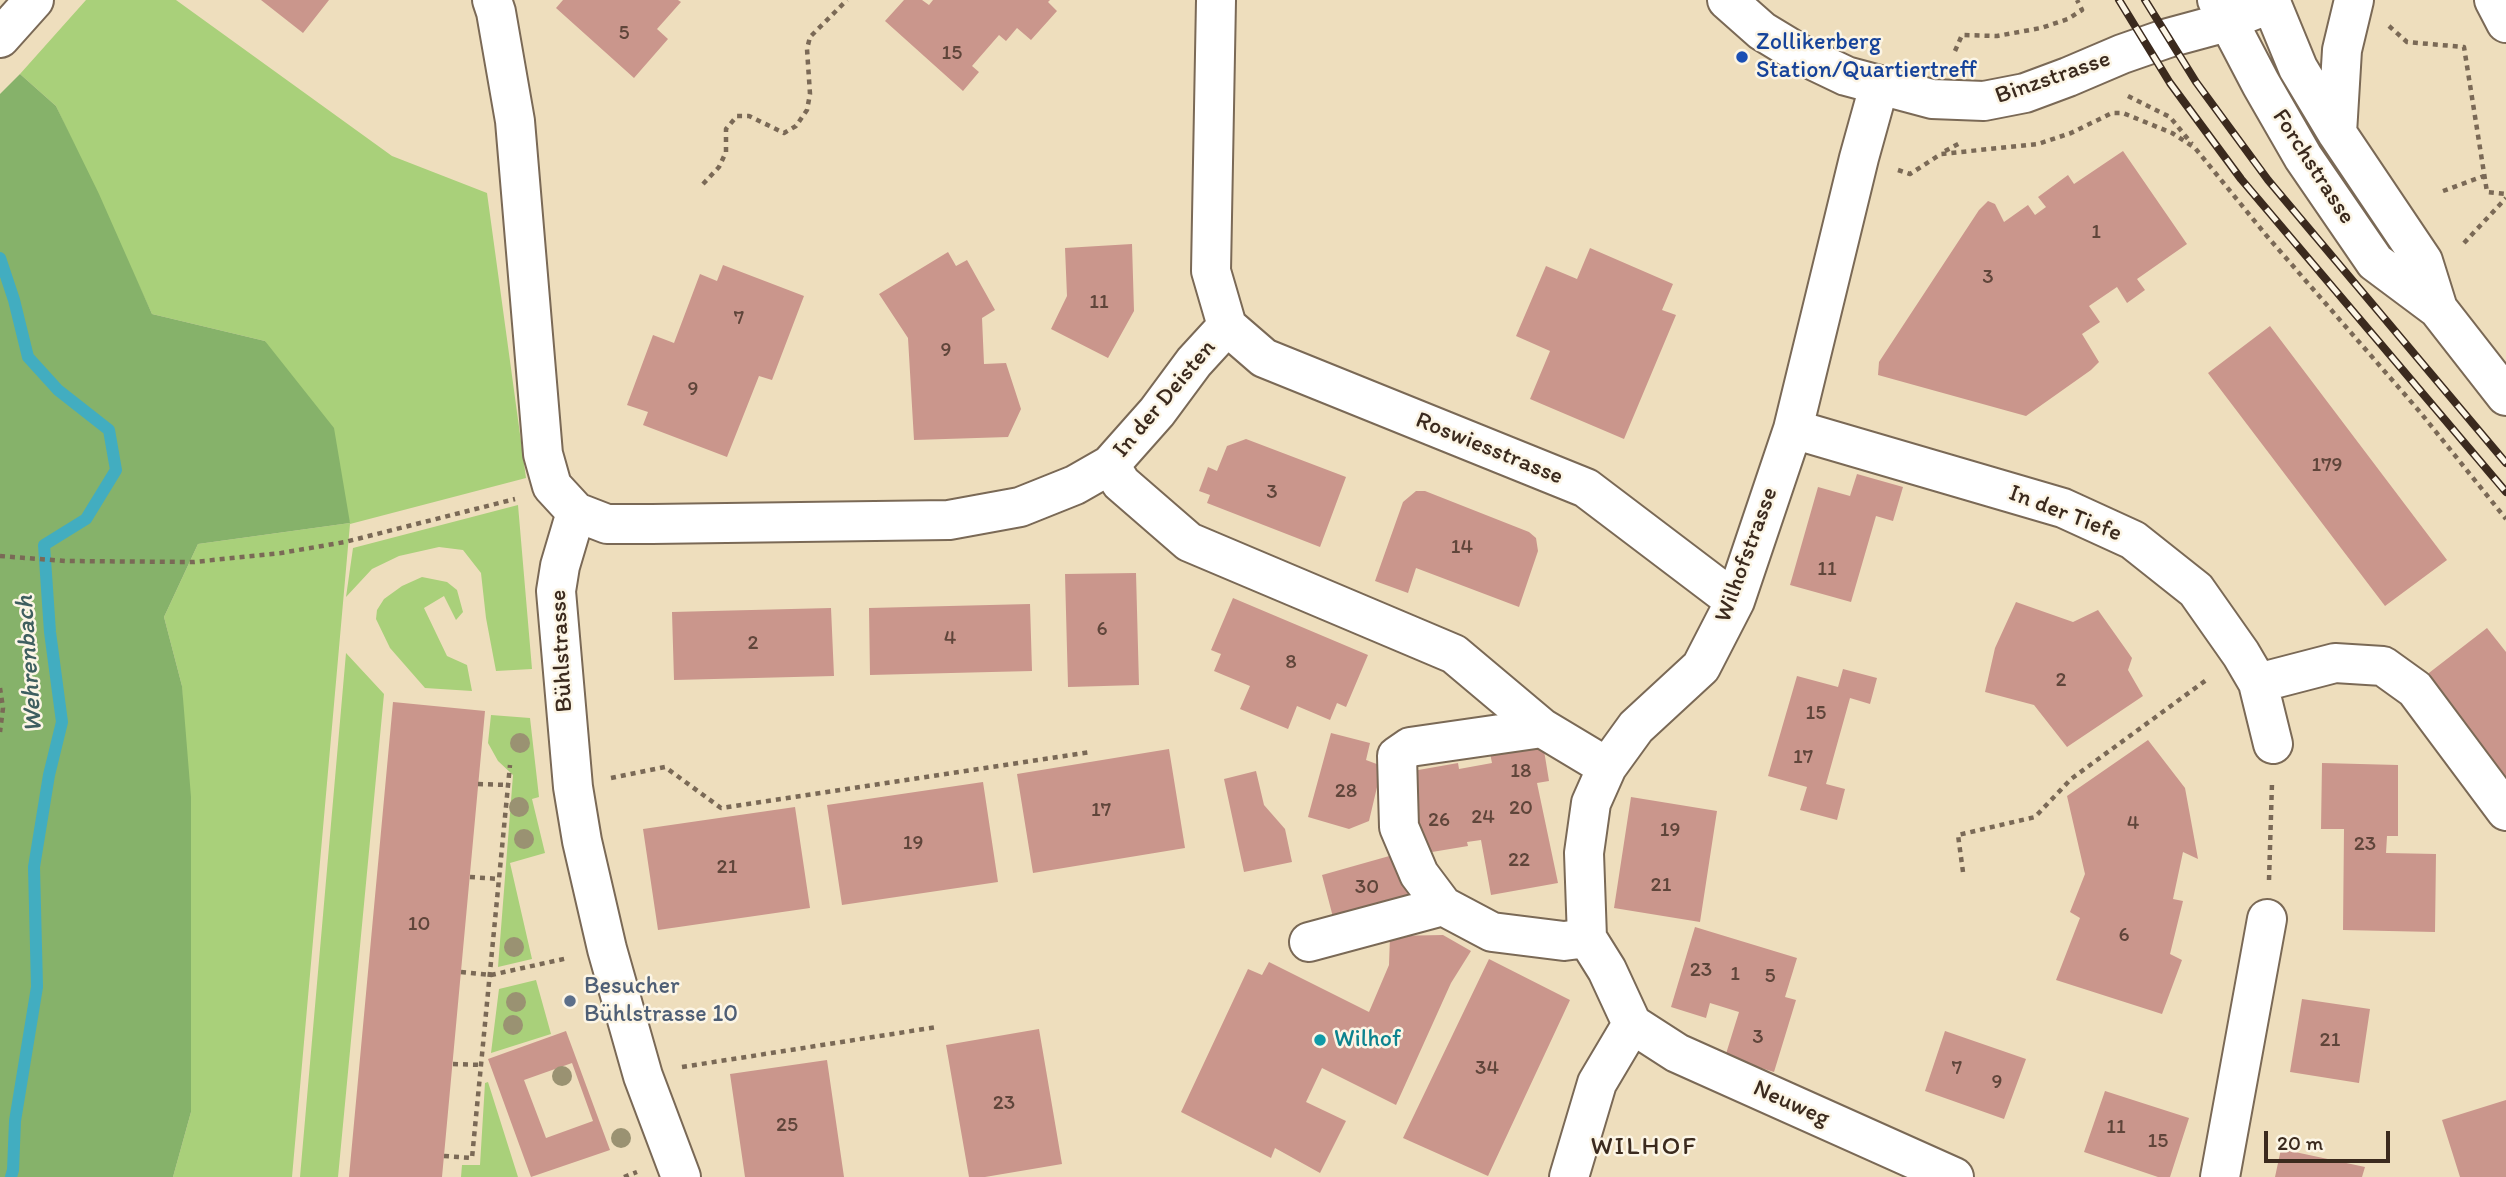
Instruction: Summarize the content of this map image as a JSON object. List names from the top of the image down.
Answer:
{
  "streets": {
    "street": [
      "Binzstrasse",
      "Forchstrasse",
      "In der Deisten",
      "Roswiesstrasse",
      "In der Tiefe",
      "Wilhofstrasse",
      "Bühlstrasse",
      "Neuweg"
    ]
  },
  "crossings": [
    ["Binzstrasse", "Forchstrasse"],
    ["Binzstrasse", "Wilhofstrasse"],
    ["In der Deisten", "Roswiesstrasse"],
    ["In der Deisten", "Bühlstrasse"],
    ["Roswiesstrasse", "Wilhofstrasse"],
    ["In der Tiefe", "Wilhofstrasse"],
    ["Wilhofstrasse", "Neuweg"]
  ],
  "districts": ["WILHOF"],
  "water": ["Wehrenbach"],
  "places": ["Zollikerberg Station/Quartiertreff", "Besucher Bühlstrasse 10", "Wilhof"],
  "house_numbers": [
    "5",
    "15",
    "1",
    "3",
    "11",
    "7",
    "9",
    "9",
    "179",
    "3",
    "14",
    "11",
    "6",
    "4",
    "2",
    "8",
    "2",
    "15",
    "17",
    "18",
    "28",
    "20",
    "17",
    "24",
    "26",
    "4",
    "19",
    "19",
    "23",
    "22",
    "21",
    "21",
    "30",
    "10",
    "6",
    "23",
    "1",
    "5",
    "3",
    "21",
    "34",
    "7",
    "9",
    "23",
    "25",
    "11",
    "15"
  ],
  "scale_bar": "20 m"
}
